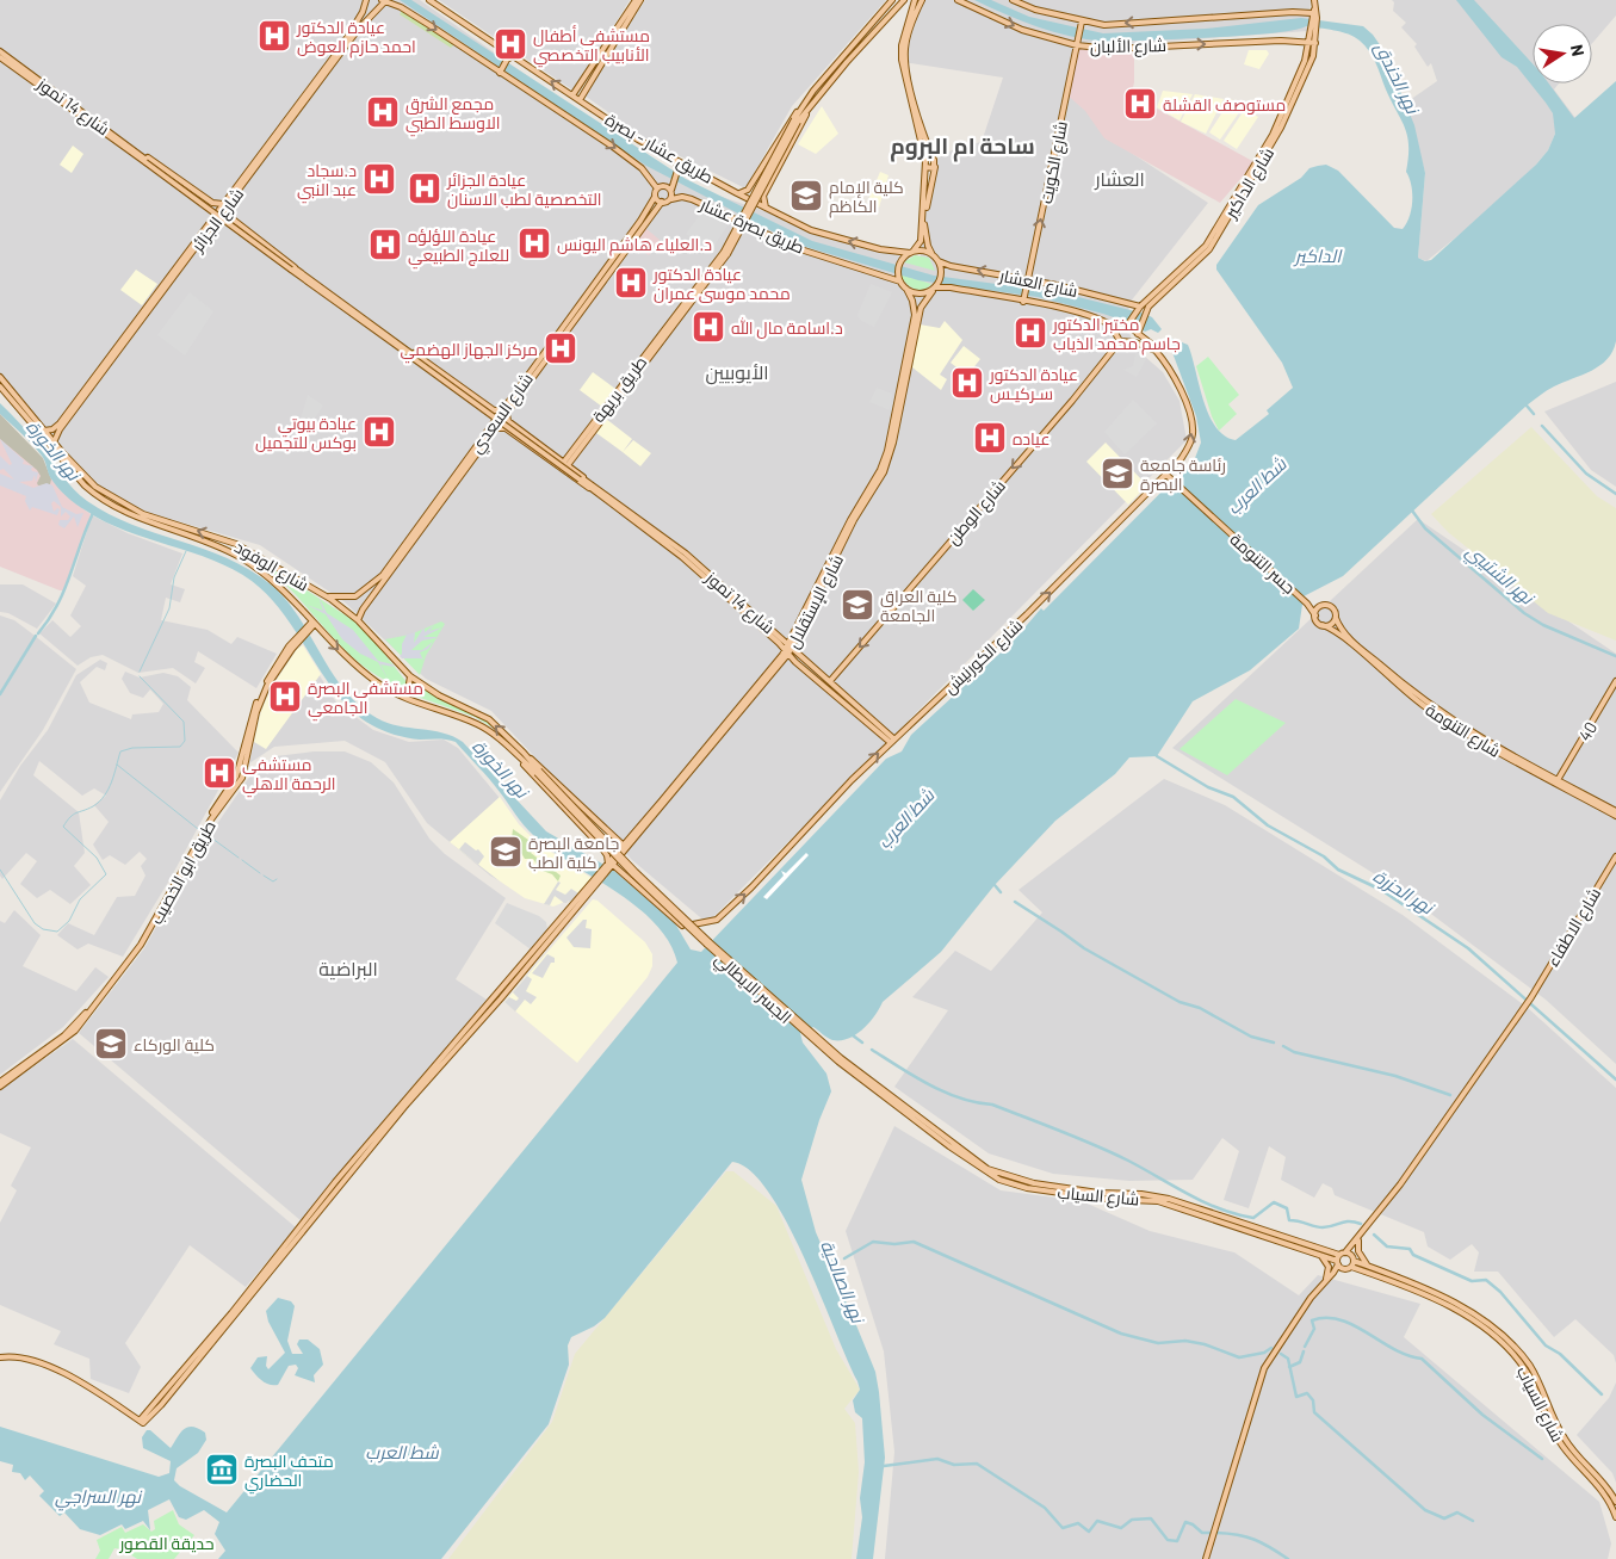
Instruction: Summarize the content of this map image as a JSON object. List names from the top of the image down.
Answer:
{
  "streets": {
    "main road": [
      "شارع الألبان",
      "شارع 14 تموز",
      "طريق عشار - بصرة",
      "شارع الكويت",
      "شارع الداكير",
      "شارع الجزائر",
      "طريق بصرة عشار",
      "شارع العشار",
      "طريق بريهة",
      "شارع السعدي",
      "شارع الوطن",
      "جسر التنومة",
      "شارع الوفود",
      "شارع الإستقلال",
      "شارع الكورنيش",
      "شارع التنومة",
      "40",
      "طريق ابو الخصيب",
      "شارع الاطفاء",
      "الجسر الايطالي",
      "شارع السياب"
    ]
  },
  "crossings": [
    ["شارع الألبان", "شارع الكويت"],
    ["شارع الألبان", "شارع الداكير"],
    ["شارع 14 تموز", "شارع الوطن"],
    ["شارع 14 تموز", "شارع الإستقلال"],
    ["شارع 14 تموز", "شارع الكورنيش"],
    ["طريق عشار - بصرة", "طريق بصرة عشار"],
    ["طريق عشار - بصرة", "شارع العشار"],
    ["طريق عشار - بصرة", "شارع الإستقلال"],
    ["شارع الكويت", "شارع العشار"],
    ["شارع الداكير", "شارع العشار"],
    ["شارع الجزائر", "شارع الوفود"],
    ["طريق بصرة عشار", "شارع العشار"],
    ["طريق بصرة عشار", "شارع الإستقلال"],
    ["شارع العشار", "شارع الإستقلال"],
    ["شارع السعدي", "شارع الوفود"],
    ["جسر التنومة", "شارع الكورنيش"],
    ["جسر التنومة", "شارع التنومة"],
    ["شارع الوفود", "طريق ابو الخصيب"],
    ["شارع الوفود", "الجسر الايطالي"],
    ["شارع التنومة", "40"],
    ["شارع الاطفاء", "شارع السياب"],
    ["الجسر الايطالي", "شارع السياب"]
  ],
  "one_way": ["شارع الكويت", "شارع الوطن", "شارع الكورنيش"],
  "districts": [
    "ساحة ام البروم",
    "العشار",
    "الأيوبيين",
    "البراضية"
  ],
  "water": [
    "نهر الخندق",
    "الداكير",
    "نهر الخورة",
    "شط العرب",
    "نهر الشتيبي",
    "نهر الحزرة",
    "نهر الصالحية",
    "نهر السراجي"
  ],
  "parks": ["حديقة القصور"],
  "places": {
    "hospital": [
      "عيادة الدكتور احمد حازم العوض",
      "مستشفى أطفال الأنابيب التخصصي",
      "مستوصف القشلة",
      "مجمع الشرق الاوسط الطبي",
      "د.سجاد عبد النبي",
      "عيادة الجزائر التخصصية لطب الاسنان",
      "د.العلياء هاشم اليونس",
      "عيادة اللؤلؤه للعلاج الطبيعي",
      "عيادة الدكتور محمد موسى عمران",
      "د.اسامة مال الله",
      "مختبر الدكتور جاسم محمد الذياب",
      "مركز الجهاز الهضمي",
      "عيادة الدكتور سـركيـس",
      "عيادة بيوتي بوكس للتجميل",
      "عياده",
      "مستشفى البصرة الجامعي",
      "مستشفى الرحمة الاهلي"
    ],
    "school or university": [
      "كلية الإمام الكاظم",
      "رئاسة جامعة البصرة",
      "كلية العراق الجامعة",
      "جامعة البصرة كلية الطب",
      "كلية الوركاء"
    ],
    "museum": ["متحف البصرة الحضاري"]
  },
  "north": "right"
}
